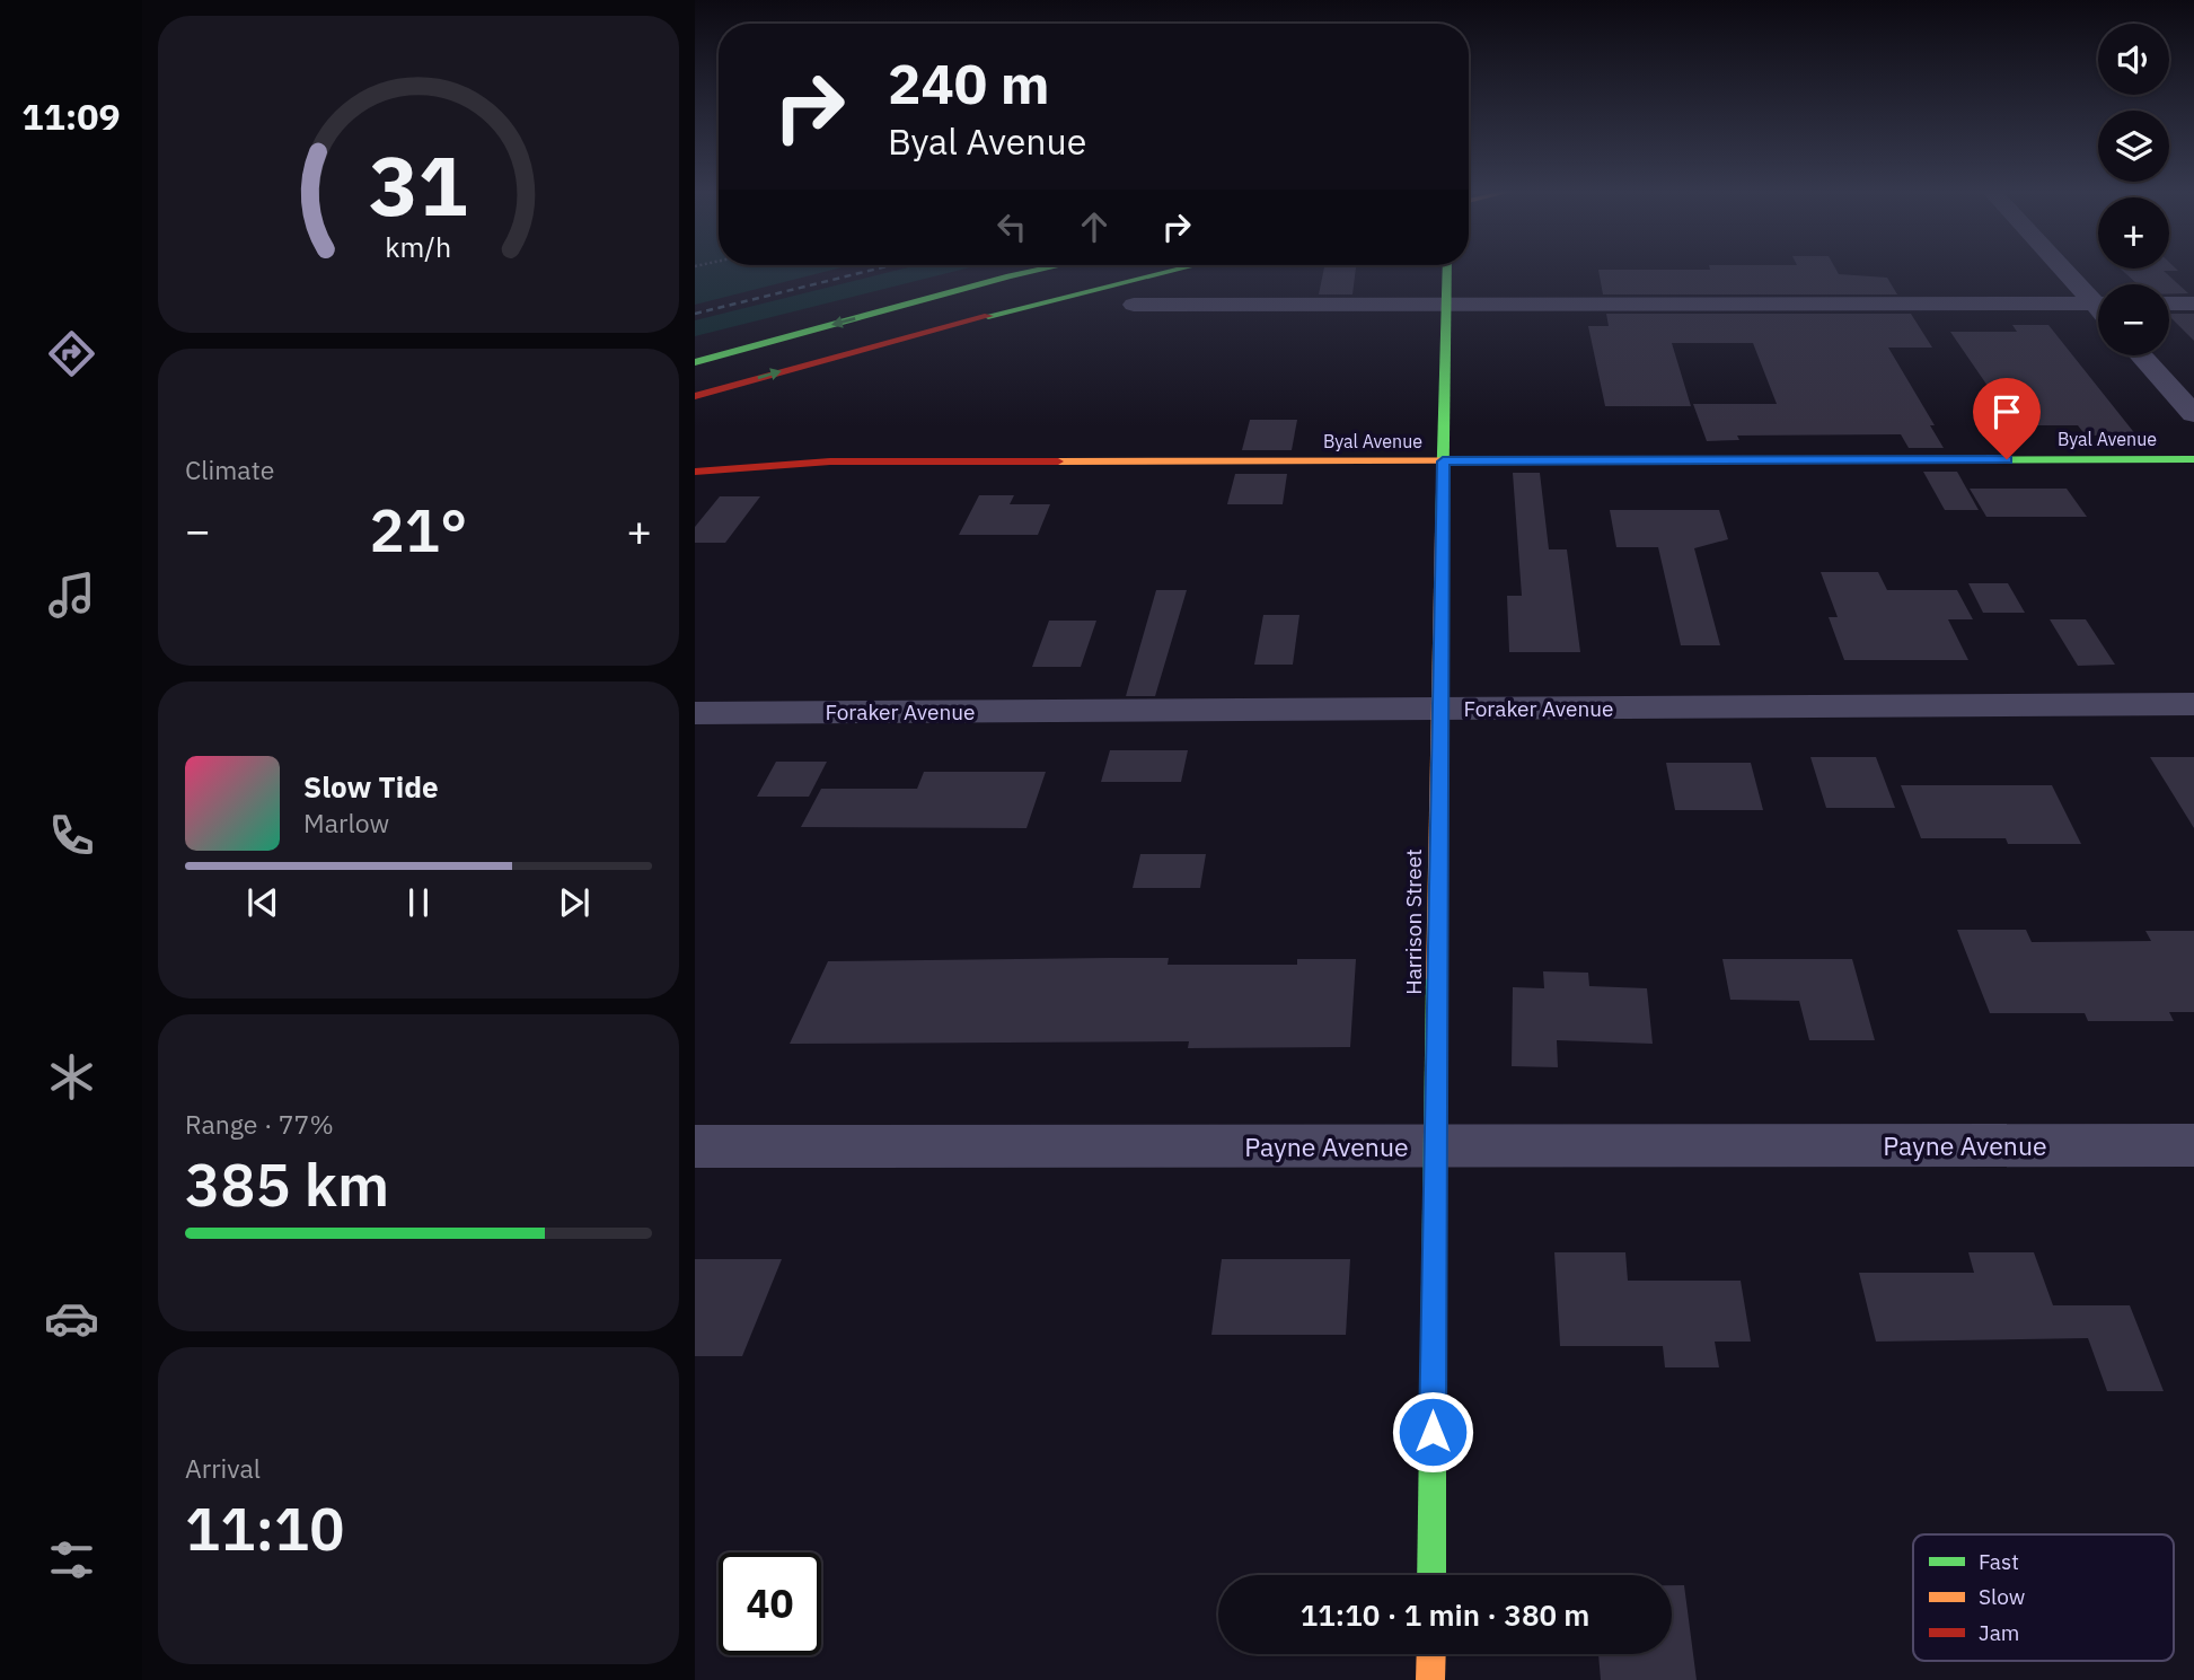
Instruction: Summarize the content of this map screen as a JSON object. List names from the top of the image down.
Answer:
{
  "streets": {
    "main road": ["Byal Avenue", "Harrison Street"],
    "street": ["Foraker Avenue", "Payne Avenue"]
  },
  "crossings": [
    ["Byal Avenue", "Harrison Street"],
    ["Foraker Avenue", "Harrison Street"],
    ["Harrison Street", "Payne Avenue"]
  ],
  "legend": ["Fast", "Slow", "Jam"],
  "page": {
    "tabs": "11:09",
    "map_buttons": ["+", "−"],
    "turn": ["240 m", "Byal Avenue"],
    "tile": [
      "Climate",
      ["Range · 77%", "385 km"],
      ["Arrival", "11:10"]
    ],
    "heat": ["−", "21°", "+"],
    "song": ["Slow Tide", "Marlow"],
    "limit": "40",
    "trip": "11:10 · 1 min · 380 m",
    "gauge": ["31", "km/h"]
  }
}
